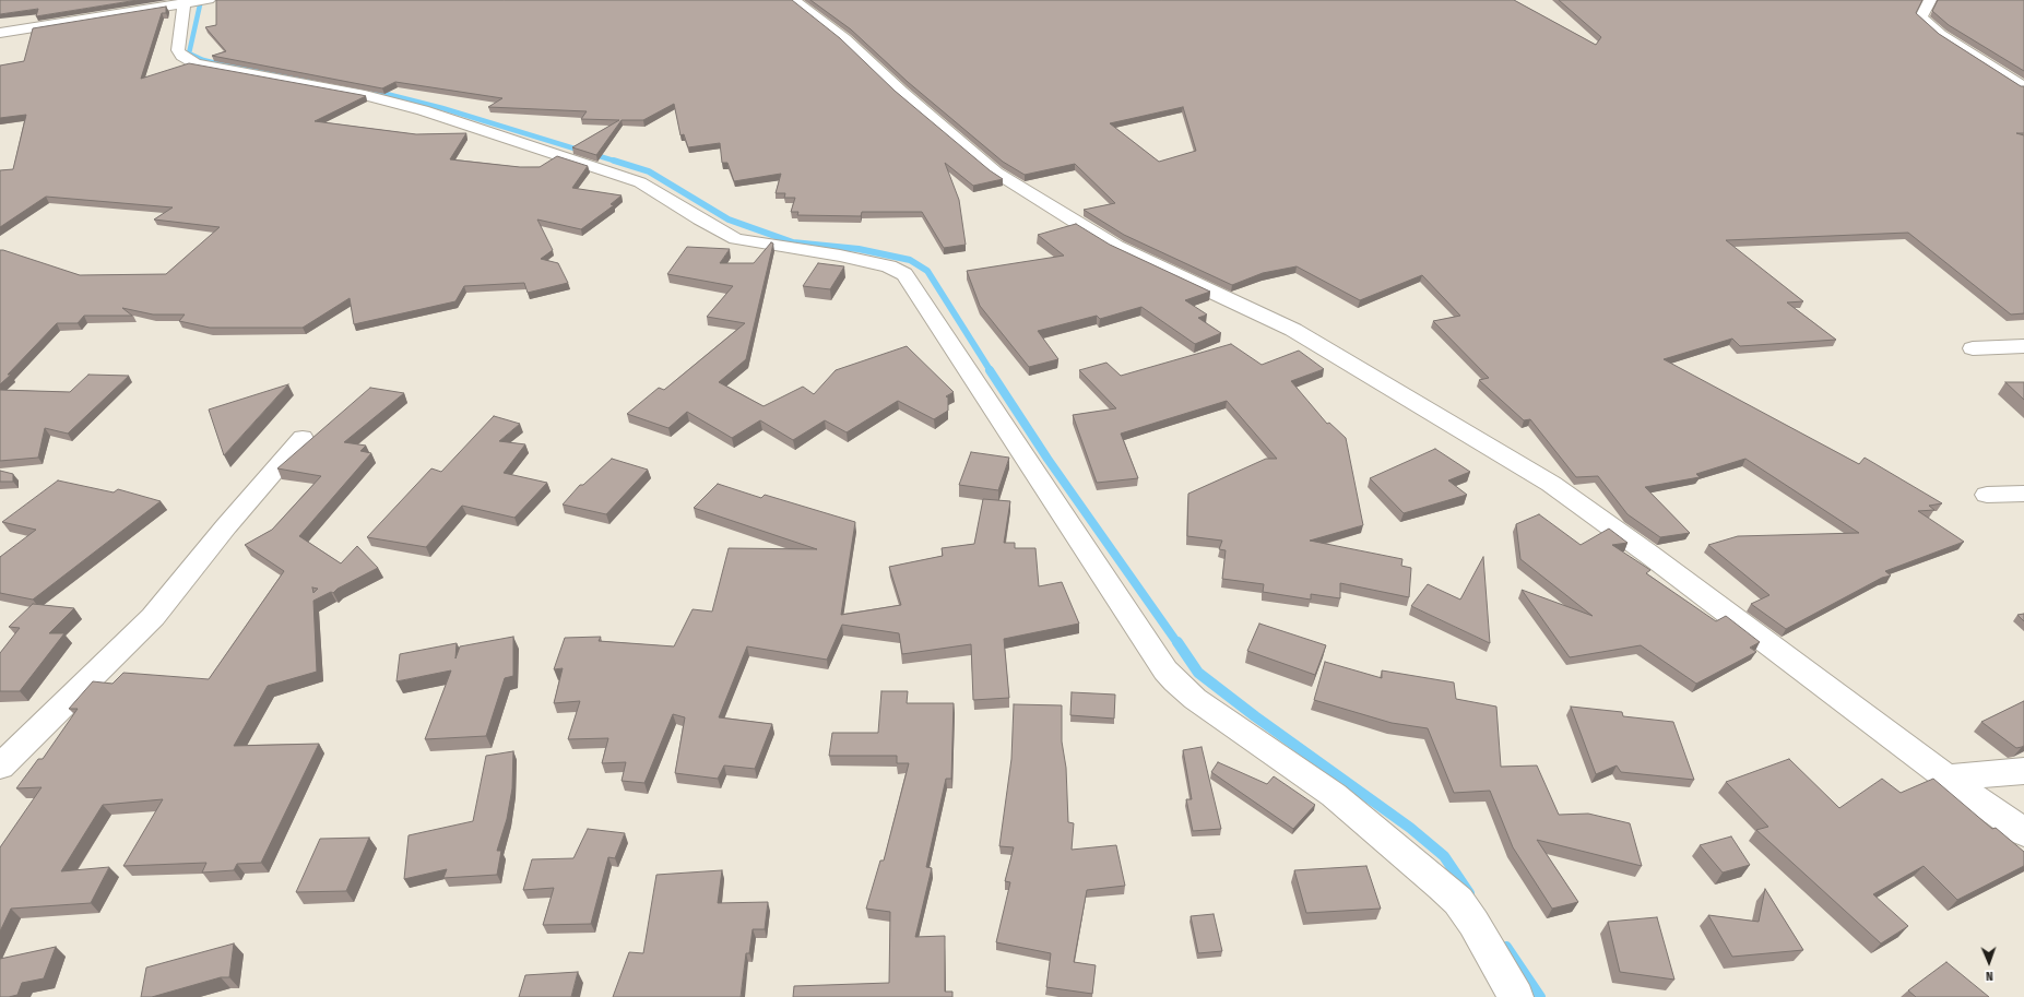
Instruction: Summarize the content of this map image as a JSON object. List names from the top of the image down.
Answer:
{
  "north": "bottom"
}
